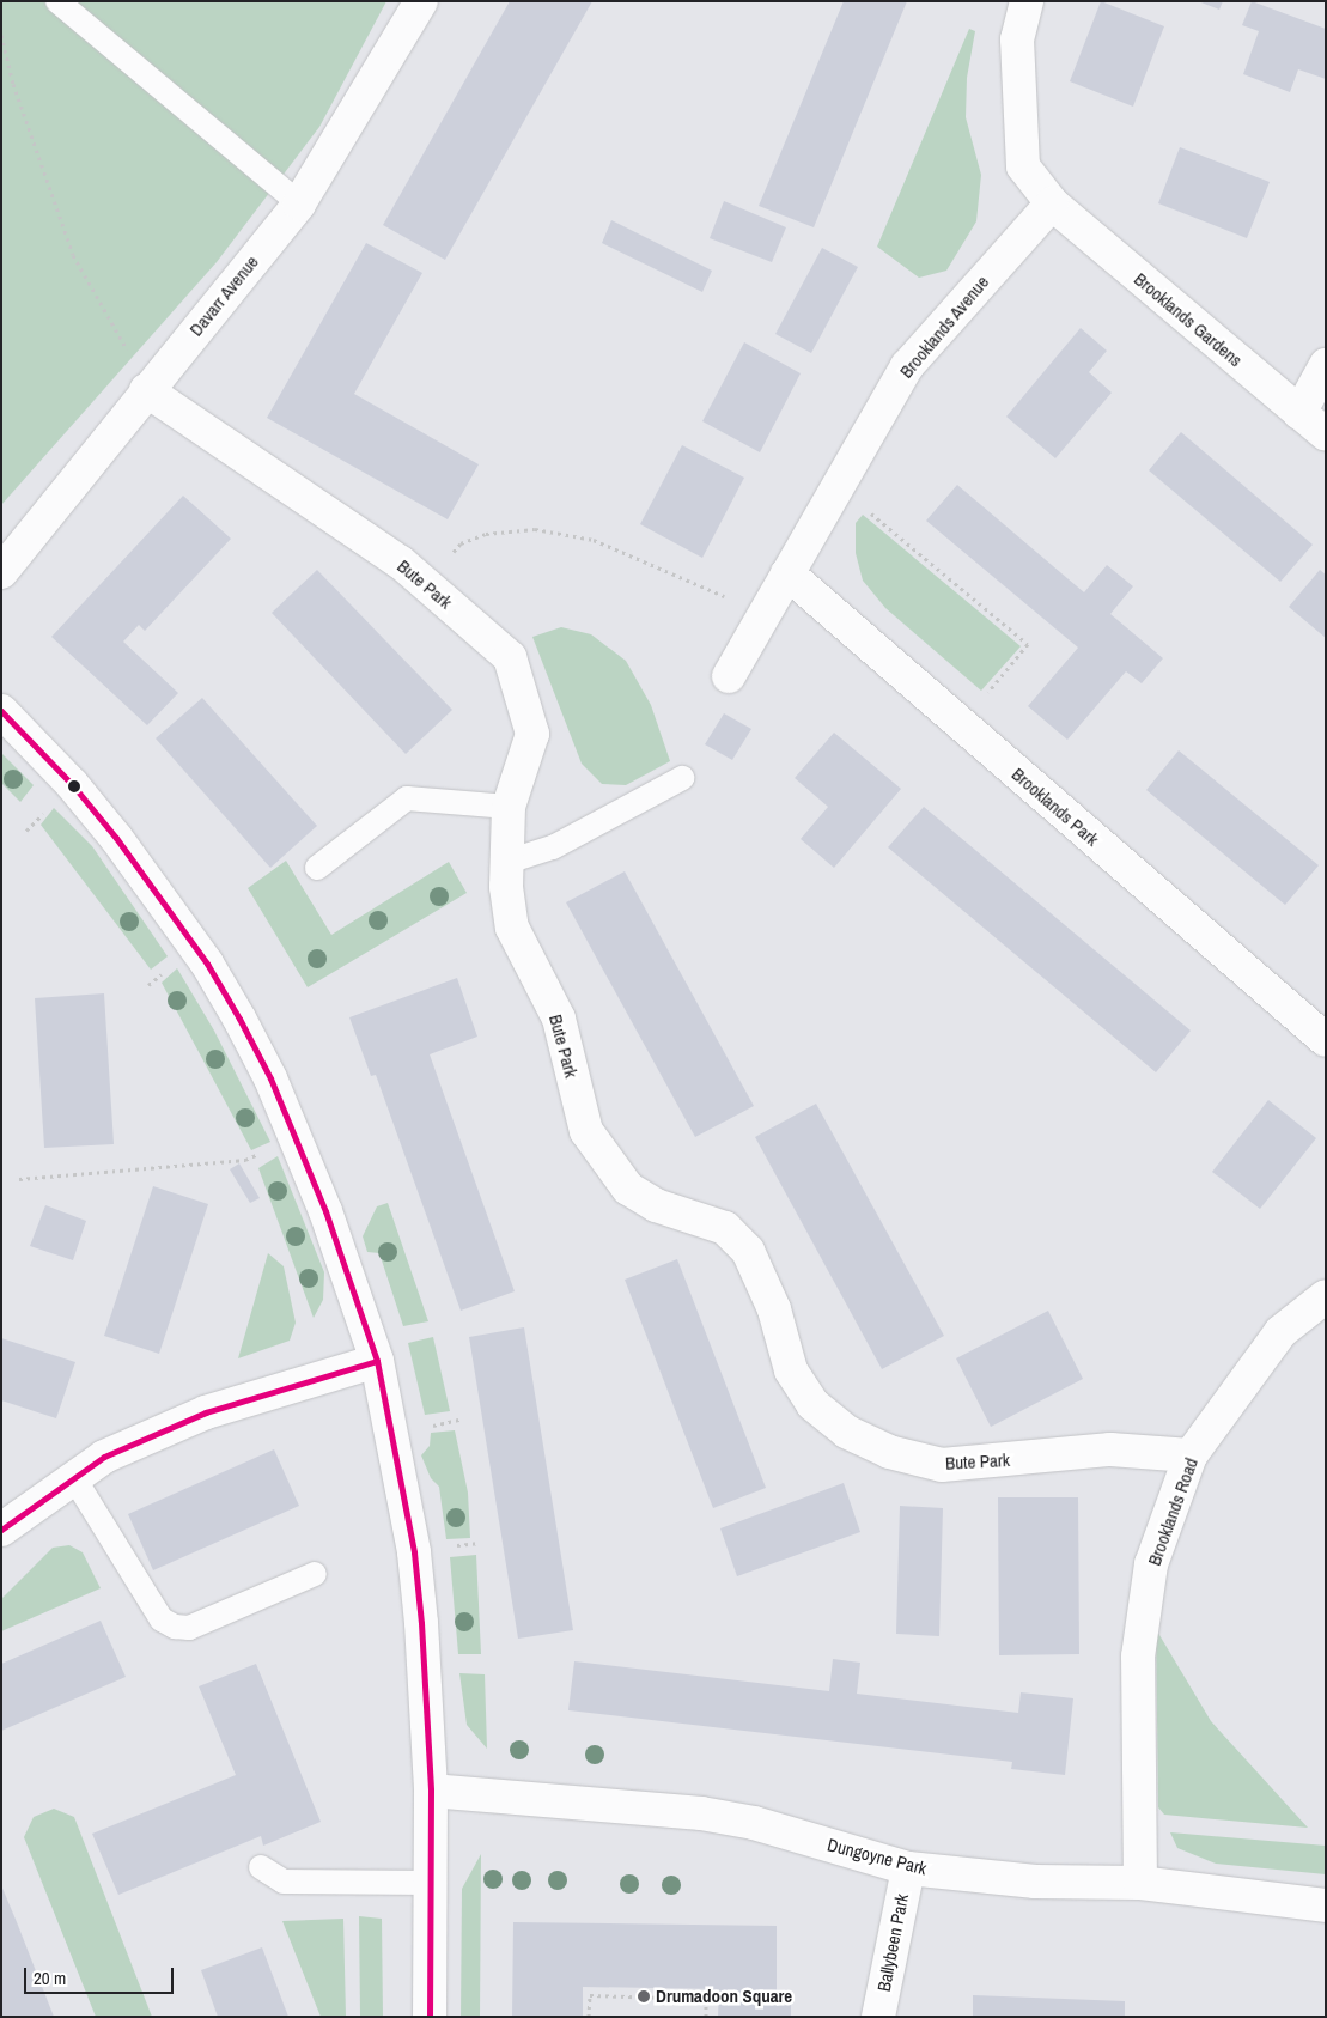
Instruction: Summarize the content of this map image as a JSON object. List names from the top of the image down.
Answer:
{
  "streets": {
    "street": [
      "Davarr Avenue",
      "Brooklands Gardens",
      "Brooklands Avenue",
      "Bute Park",
      "Brooklands Park",
      "Brooklands Road",
      "Dungoyne Park",
      "Ballybeen Park"
    ]
  },
  "crossings": [
    ["Davarr Avenue", "Bute Park"],
    ["Brooklands Gardens", "Brooklands Avenue"],
    ["Brooklands Avenue", "Brooklands Park"],
    ["Bute Park", "Brooklands Road"],
    ["Brooklands Road", "Dungoyne Park"],
    ["Dungoyne Park", "Ballybeen Park"]
  ],
  "places": ["Drumadoon Square"],
  "scale_bar": "20 m"
}
